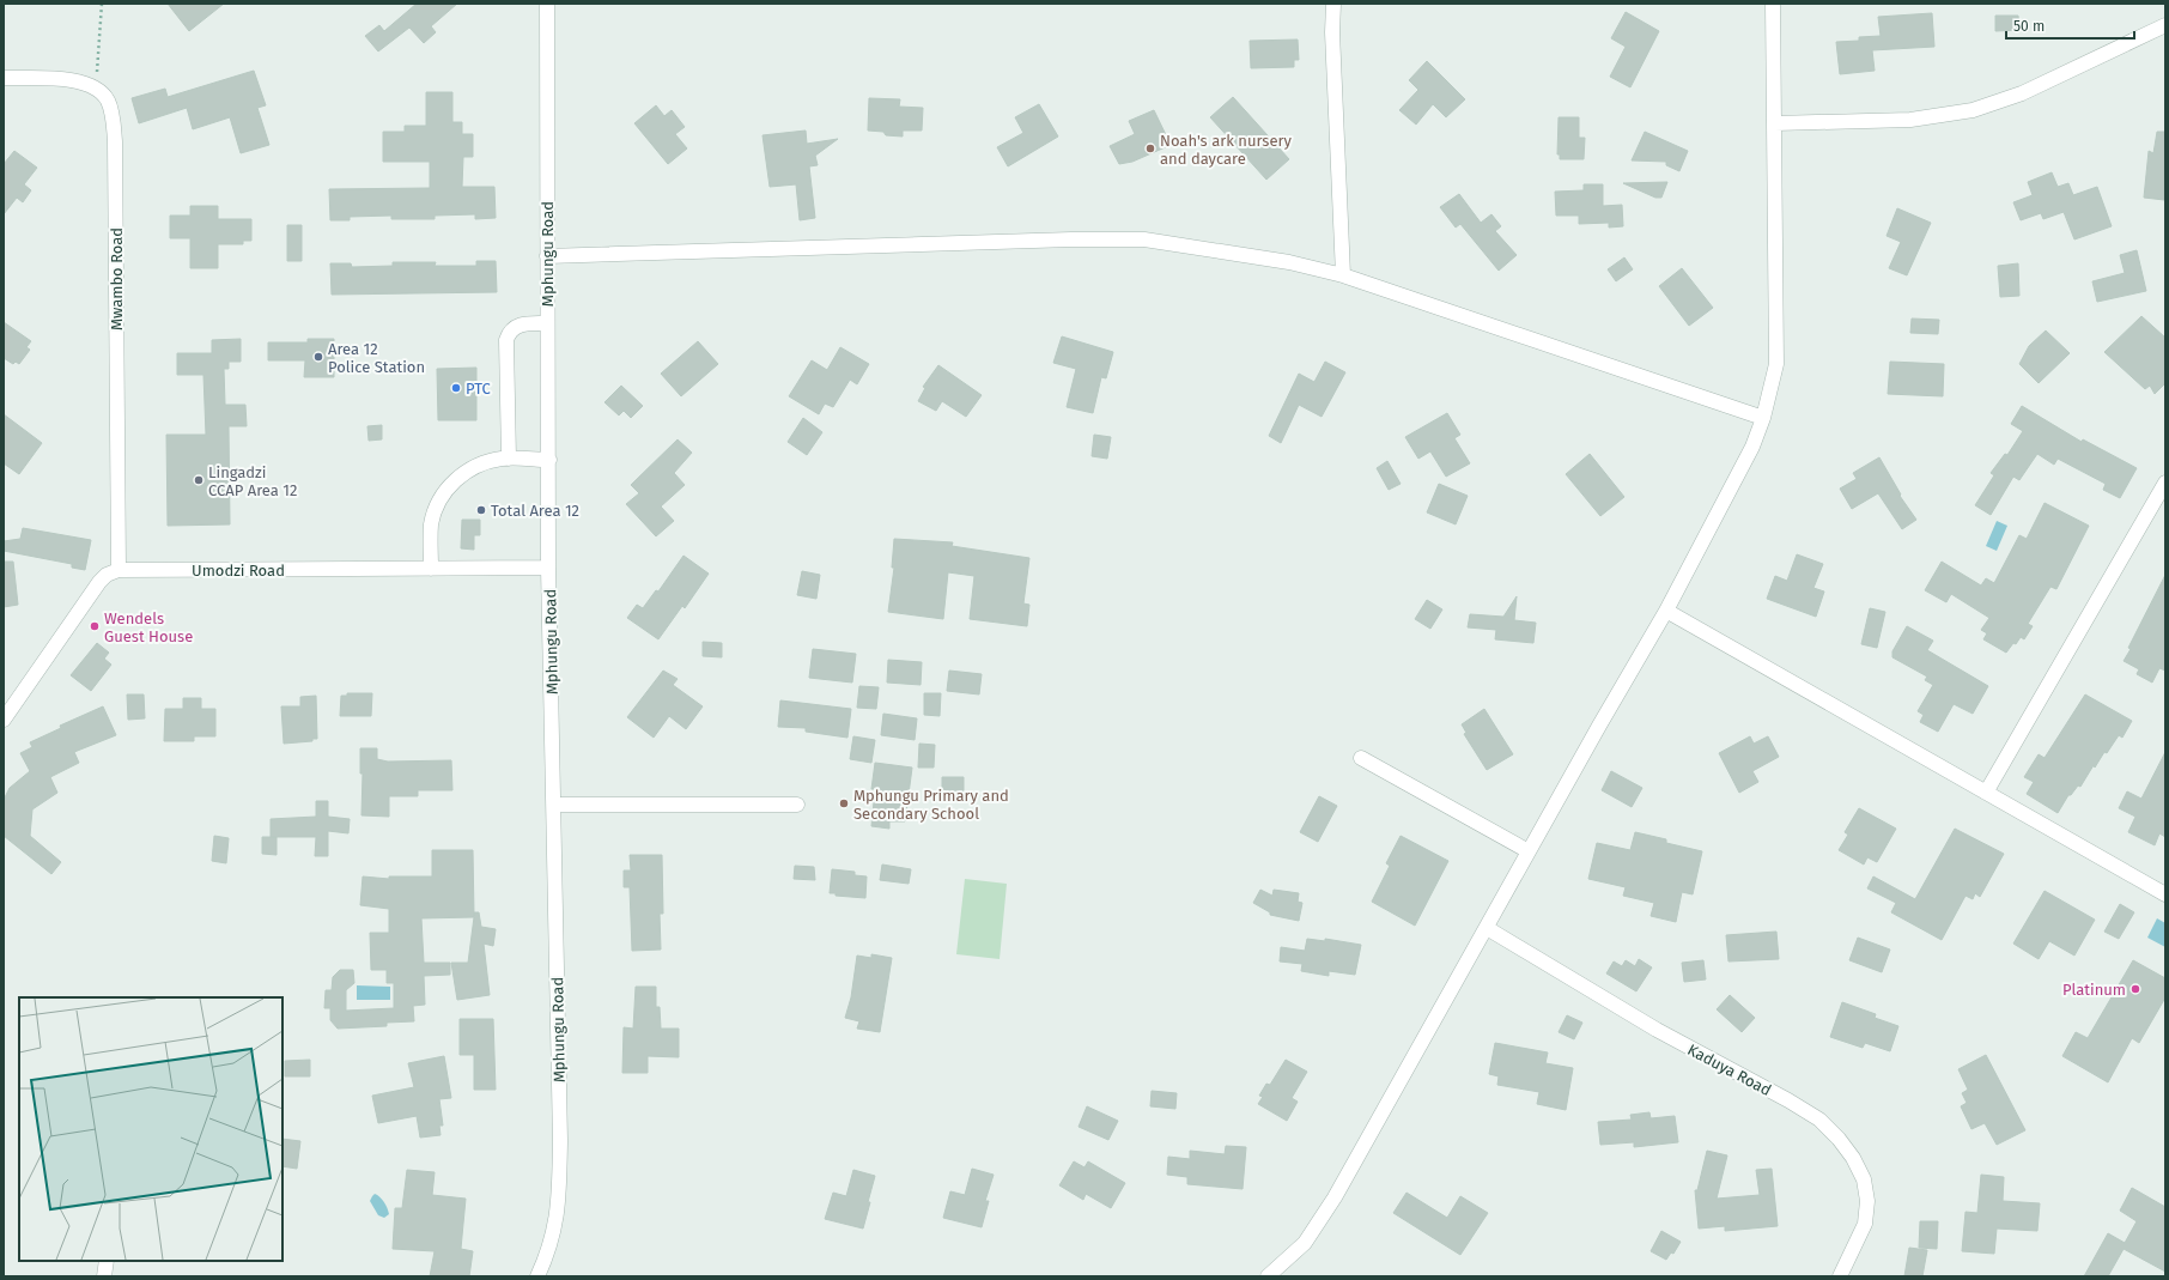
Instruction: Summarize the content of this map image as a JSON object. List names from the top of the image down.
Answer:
{
  "streets": {
    "street": [
      "Mphungu Road",
      "Mwambo Road",
      "Umodzi Road",
      "Kaduya Road"
    ]
  },
  "crossings": [
    ["Mphungu Road", "Umodzi Road"],
    ["Mwambo Road", "Umodzi Road"]
  ],
  "places": [
    "Noah's ark nursery and daycare",
    "Area 12 Police Station",
    "PTC",
    "Lingadzi CCAP Area 12",
    "Total Area 12",
    "Wendels Guest House",
    "Mphungu Primary and Secondary School",
    "Platinum"
  ],
  "scale_bar": "50 m"
}
